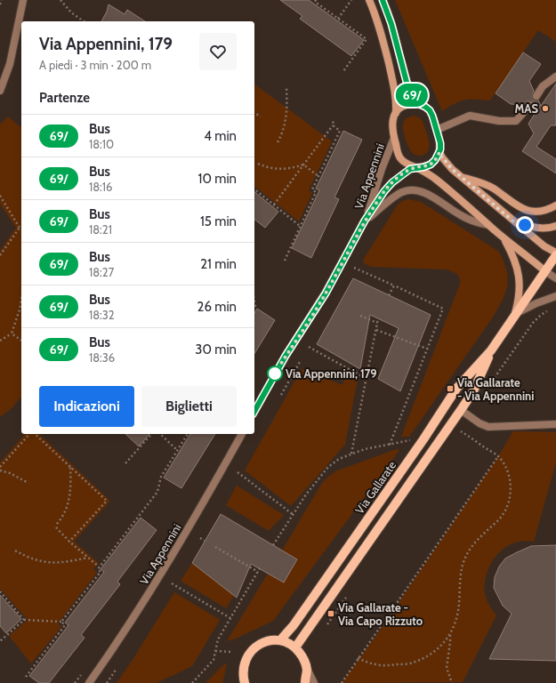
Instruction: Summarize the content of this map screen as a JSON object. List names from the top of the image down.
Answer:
{
  "streets": {
    "main road": ["Via Gallarate"],
    "street": ["Via Appennini"]
  },
  "crossings": [
    ["Via Appennini", "Via Gallarate"]
  ],
  "places": {
    "other": ["MAS", "Via Appennini, 179"],
    "transit": ["Via Gallarate - Via Appennini", "Via Gallarate - Via Capo Rizzuto"]
  },
  "lines": ["bus line 69/"],
  "page": {
    "on_map": "69/",
    "heading": [
      ["Via Appennini, 179", "A piedi · 3 min · 200 m"],
      "Partenze"
    ],
    "list": [
      {
        "mark": "69/",
        "name": "Bus",
        "note": "18:10",
        "value": "4 min"
      },
      {
        "mark": "69/",
        "name": "Bus",
        "note": "18:16",
        "value": "10 min"
      },
      {
        "mark": "69/",
        "name": "Bus",
        "note": "18:21",
        "value": "15 min"
      },
      {
        "mark": "69/",
        "name": "Bus",
        "note": "18:27",
        "value": "21 min"
      },
      {
        "mark": "69/",
        "name": "Bus",
        "note": "18:32",
        "value": "26 min"
      },
      {
        "mark": "69/",
        "name": "Bus",
        "note": "18:36",
        "value": "30 min"
      }
    ],
    "buttons": ["Indicazioni", "Biglietti"]
  }
}
